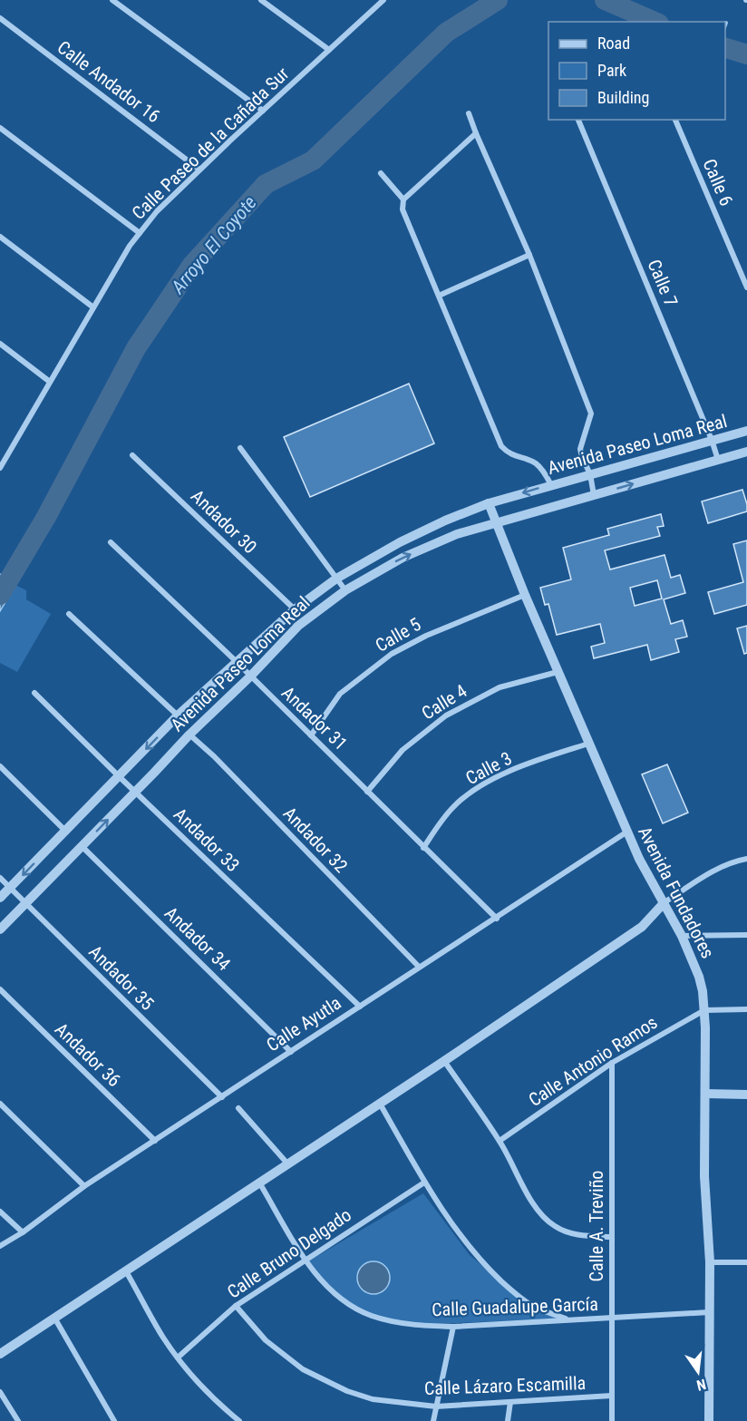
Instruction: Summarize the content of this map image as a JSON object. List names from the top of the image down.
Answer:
{
  "streets": {
    "street": [
      "Calle Andador 16",
      "Calle Paseo de la Cañada Sur",
      "Calle 6",
      "Calle 7",
      "Avenida Paseo Loma Real",
      "Andador 30",
      "Calle 5",
      "Calle 4",
      "Andador 31",
      "Calle 3",
      "Andador 33",
      "Andador 32",
      "Avenida Fundadores",
      "Andador 34",
      "Andador 35",
      "Calle Ayutla",
      "Andador 36",
      "Calle Antonio Ramos",
      "Calle A. Treviño",
      "Calle Bruno Delgado",
      "Calle Guadalupe García",
      "Calle Lázaro Escamilla"
    ]
  },
  "crossings": [
    ["Calle Andador 16", "Calle Paseo de la Cañada Sur"],
    ["Calle 7", "Avenida Paseo Loma Real"],
    ["Avenida Paseo Loma Real", "Andador 30"],
    ["Avenida Paseo Loma Real", "Andador 31"],
    ["Avenida Paseo Loma Real", "Andador 33"],
    ["Avenida Paseo Loma Real", "Andador 32"],
    ["Avenida Paseo Loma Real", "Avenida Fundadores"],
    ["Avenida Paseo Loma Real", "Andador 34"],
    ["Avenida Paseo Loma Real", "Andador 35"],
    ["Calle 5", "Andador 31"],
    ["Calle 5", "Avenida Fundadores"],
    ["Calle 4", "Andador 31"],
    ["Calle 4", "Avenida Fundadores"],
    ["Andador 31", "Calle 3"],
    ["Andador 31", "Calle Ayutla"],
    ["Calle 3", "Avenida Fundadores"],
    ["Andador 33", "Calle Ayutla"],
    ["Andador 32", "Calle Ayutla"],
    ["Avenida Fundadores", "Calle Ayutla"],
    ["Avenida Fundadores", "Calle Antonio Ramos"],
    ["Avenida Fundadores", "Calle Guadalupe García"],
    ["Andador 34", "Calle Ayutla"],
    ["Andador 35", "Calle Ayutla"],
    ["Calle Ayutla", "Andador 36"],
    ["Calle Antonio Ramos", "Calle A. Treviño"],
    ["Calle A. Treviño", "Calle Guadalupe García"],
    ["Calle A. Treviño", "Calle Lázaro Escamilla"],
    ["Calle Bruno Delgado", "Calle Guadalupe García"],
    ["Calle Bruno Delgado", "Calle Lázaro Escamilla"]
  ],
  "water": ["Arroyo El Coyote"],
  "legend": ["Road", "Park", "Building"],
  "north": "bottom"
}
